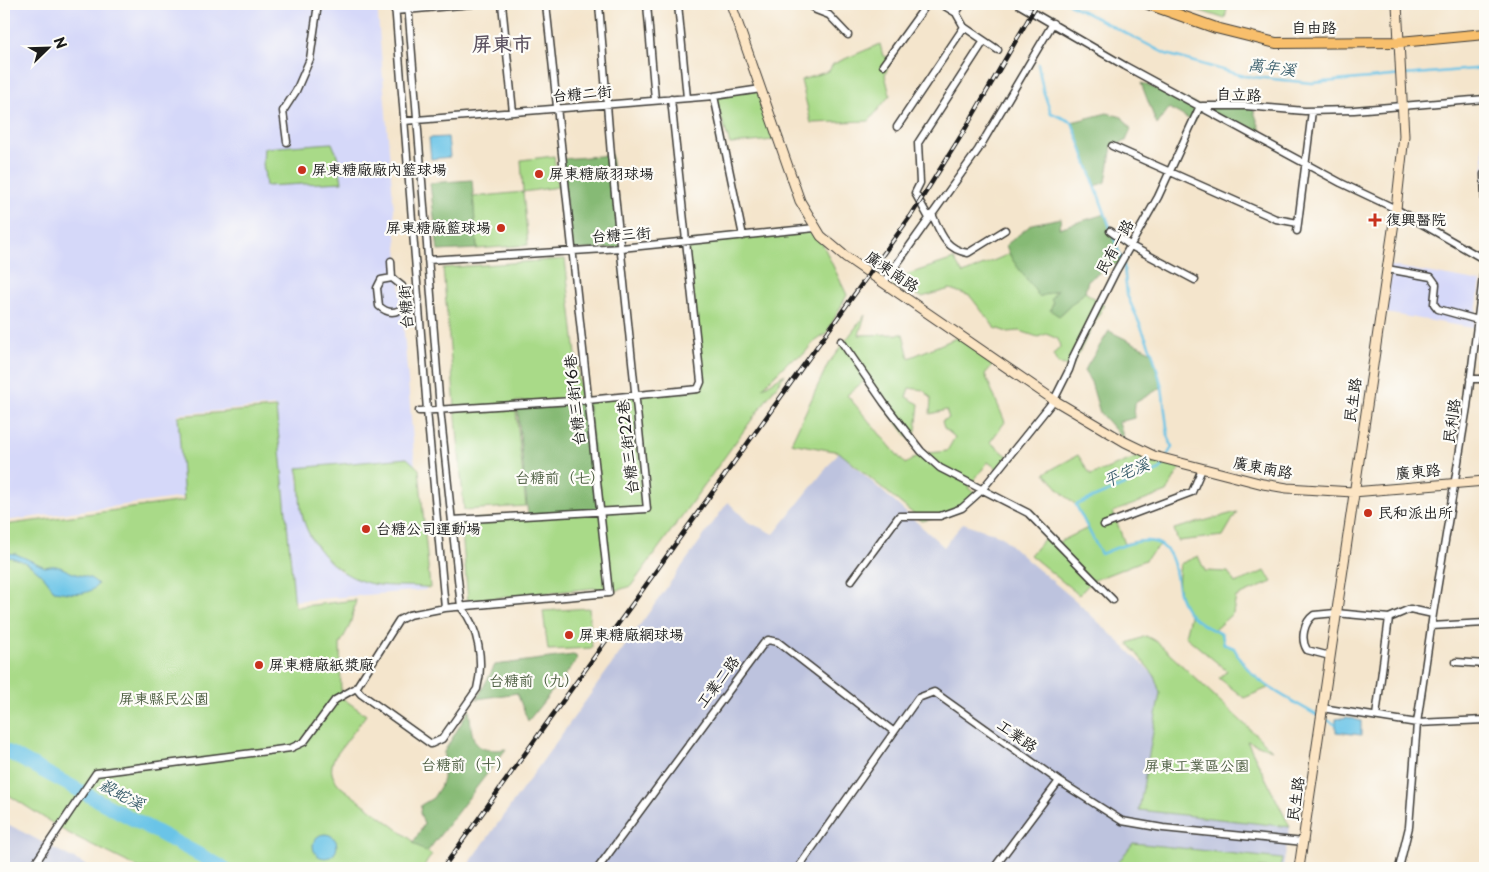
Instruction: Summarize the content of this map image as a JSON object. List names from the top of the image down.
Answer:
{
  "streets": {
    "main road": ["自由路"],
    "street": [
      "台糖二街",
      "自立路",
      "台糖三街",
      "民有一路",
      "廣東南路",
      "台糖街",
      "台糖三街16巷",
      "民生路",
      "民利路",
      "台糖三街22巷",
      "廣東路",
      "工業二路",
      "工業路"
    ]
  },
  "crossings": [
    ["自由路", "民生路"],
    ["台糖二街", "廣東南路"],
    ["台糖二街", "台糖街"],
    ["台糖二街", "台糖三街16巷"],
    ["台糖二街", "台糖三街22巷"],
    ["自立路", "民有一路"],
    ["自立路", "民生路"],
    ["台糖三街", "廣東南路"],
    ["台糖三街", "台糖街"],
    ["台糖三街", "台糖三街16巷"],
    ["台糖三街", "台糖三街22巷"],
    ["民有一路", "廣東南路"],
    ["廣東南路", "民生路"],
    ["廣東南路", "廣東路"],
    ["台糖街", "台糖三街16巷"],
    ["台糖街", "台糖三街22巷"],
    ["台糖三街16巷", "台糖三街22巷"],
    ["民生路", "廣東路"],
    ["民生路", "工業路"],
    ["民利路", "廣東路"],
    ["工業二路", "工業路"]
  ],
  "districts": ["屏東市"],
  "water": ["萬年溪", "平宅溪", "殺蛇溪"],
  "parks": [
    "台糖前（七）",
    "台糖前（九）",
    "屏東縣民公園",
    "台糖前（十）",
    "屏東工業區公園"
  ],
  "places": {
    "other": [
      "屏東糖廠廠内籃球場",
      "屏東糖廠羽球場",
      "屏東糖廠籃球場",
      "民和派出所",
      "台糖公司運動場",
      "屏東糖廠網球場",
      "屏東糖廠紙漿廠"
    ],
    "health": ["復興醫院"]
  },
  "north": "top right"
}
